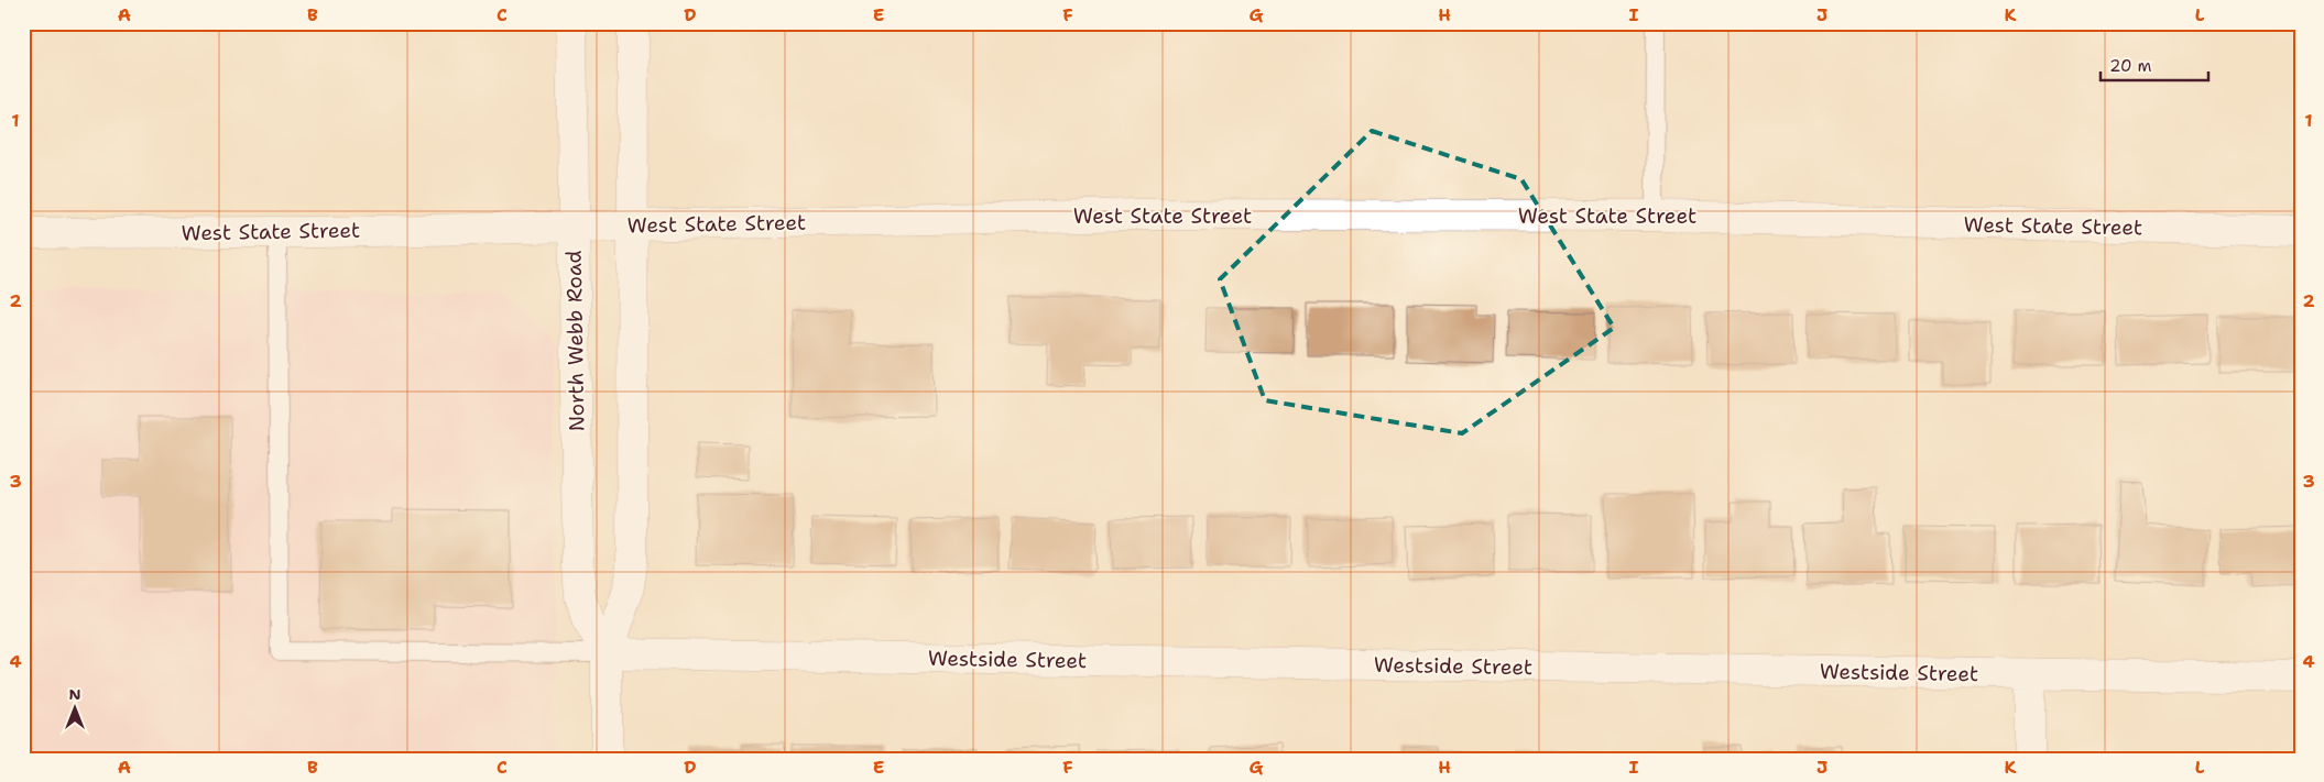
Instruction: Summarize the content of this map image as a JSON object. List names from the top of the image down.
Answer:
{
  "streets": {
    "street": ["West State Street", "North Webb Road", "Westside Street"]
  },
  "crossings": [
    ["West State Street", "North Webb Road"],
    ["North Webb Road", "Westside Street"]
  ],
  "scale_bar": "20 m",
  "north": "top",
  "grid": {
    "columns": [
      "A",
      "B",
      "C",
      "D",
      "E",
      "F",
      "G",
      "H",
      "I",
      "J",
      "K",
      "L"
    ],
    "rows": [
      "1",
      "2",
      "3",
      "4"
    ]
  }
}
